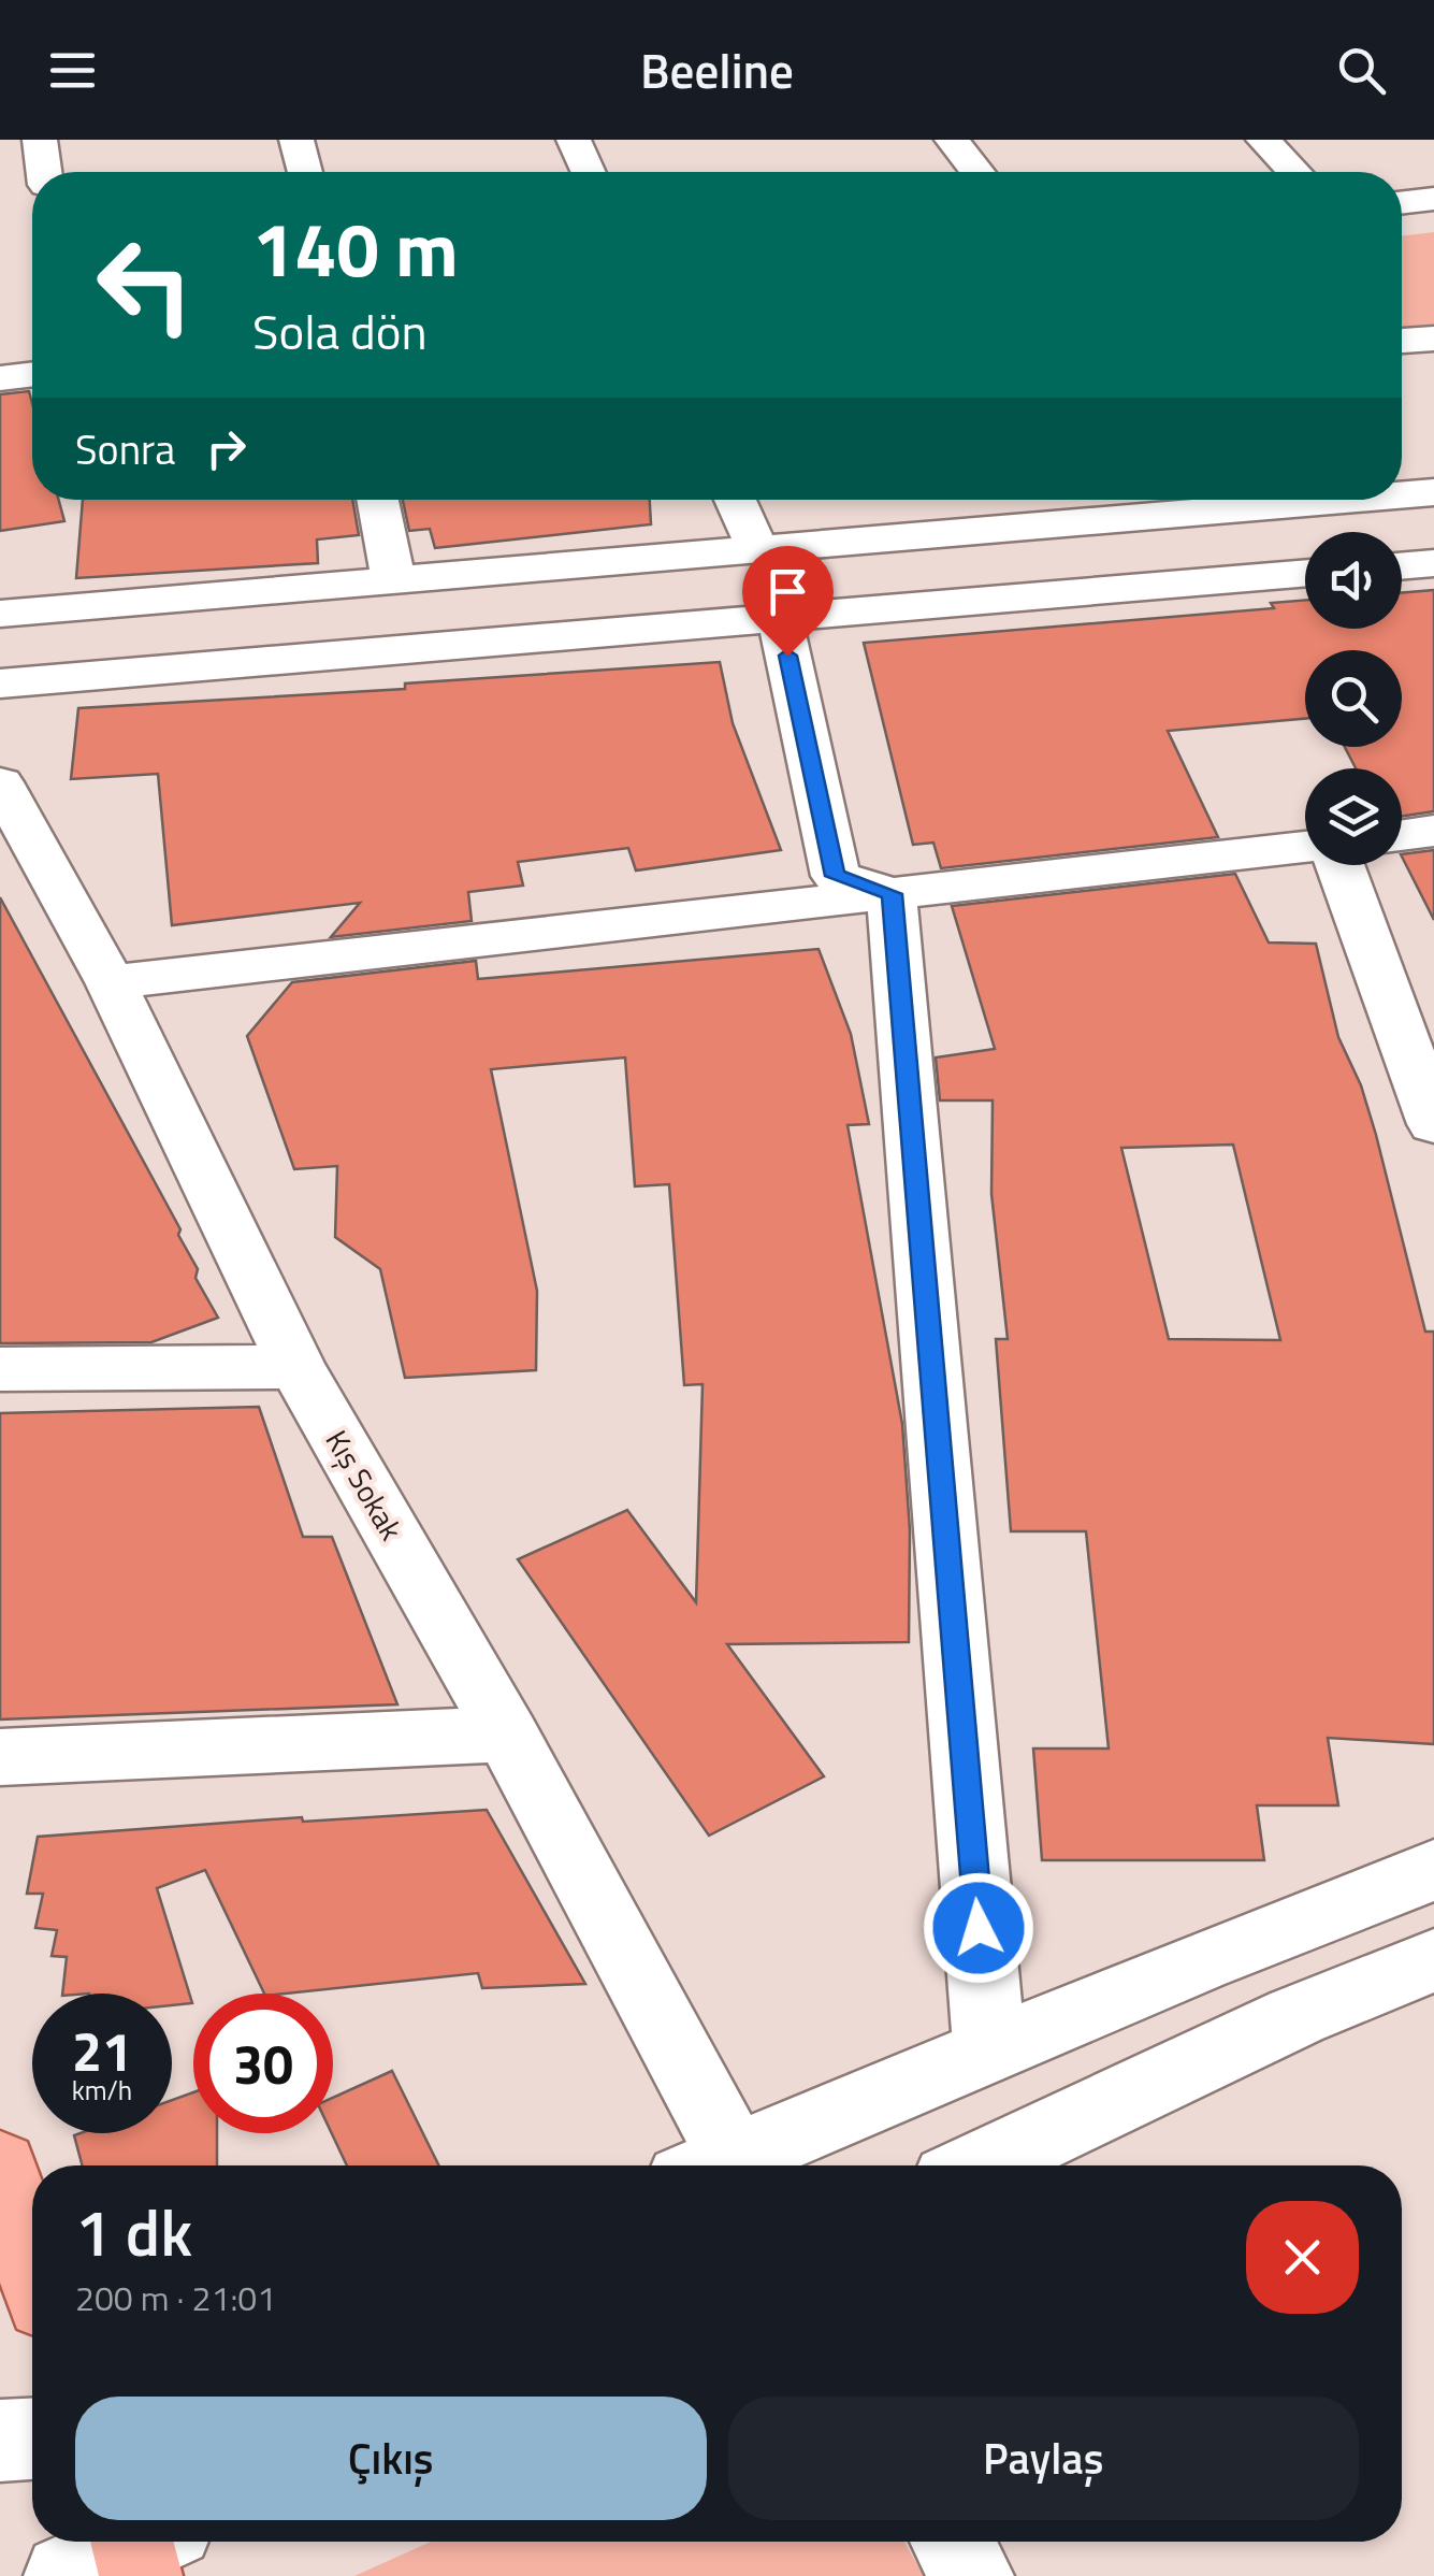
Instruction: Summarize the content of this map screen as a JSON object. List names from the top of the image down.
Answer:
{
  "streets": {
    "street": ["Kış Sokak"]
  },
  "page": {
    "header": "Beeline",
    "turn": ["140 m", "Sola dön"],
    "then": "Sonra",
    "speed": "21 km/h",
    "limit": "30",
    "heading": ["1 dk", "200 m · 21:01"],
    "buttons": ["Çıkış", "Paylaş"]
  }
}
